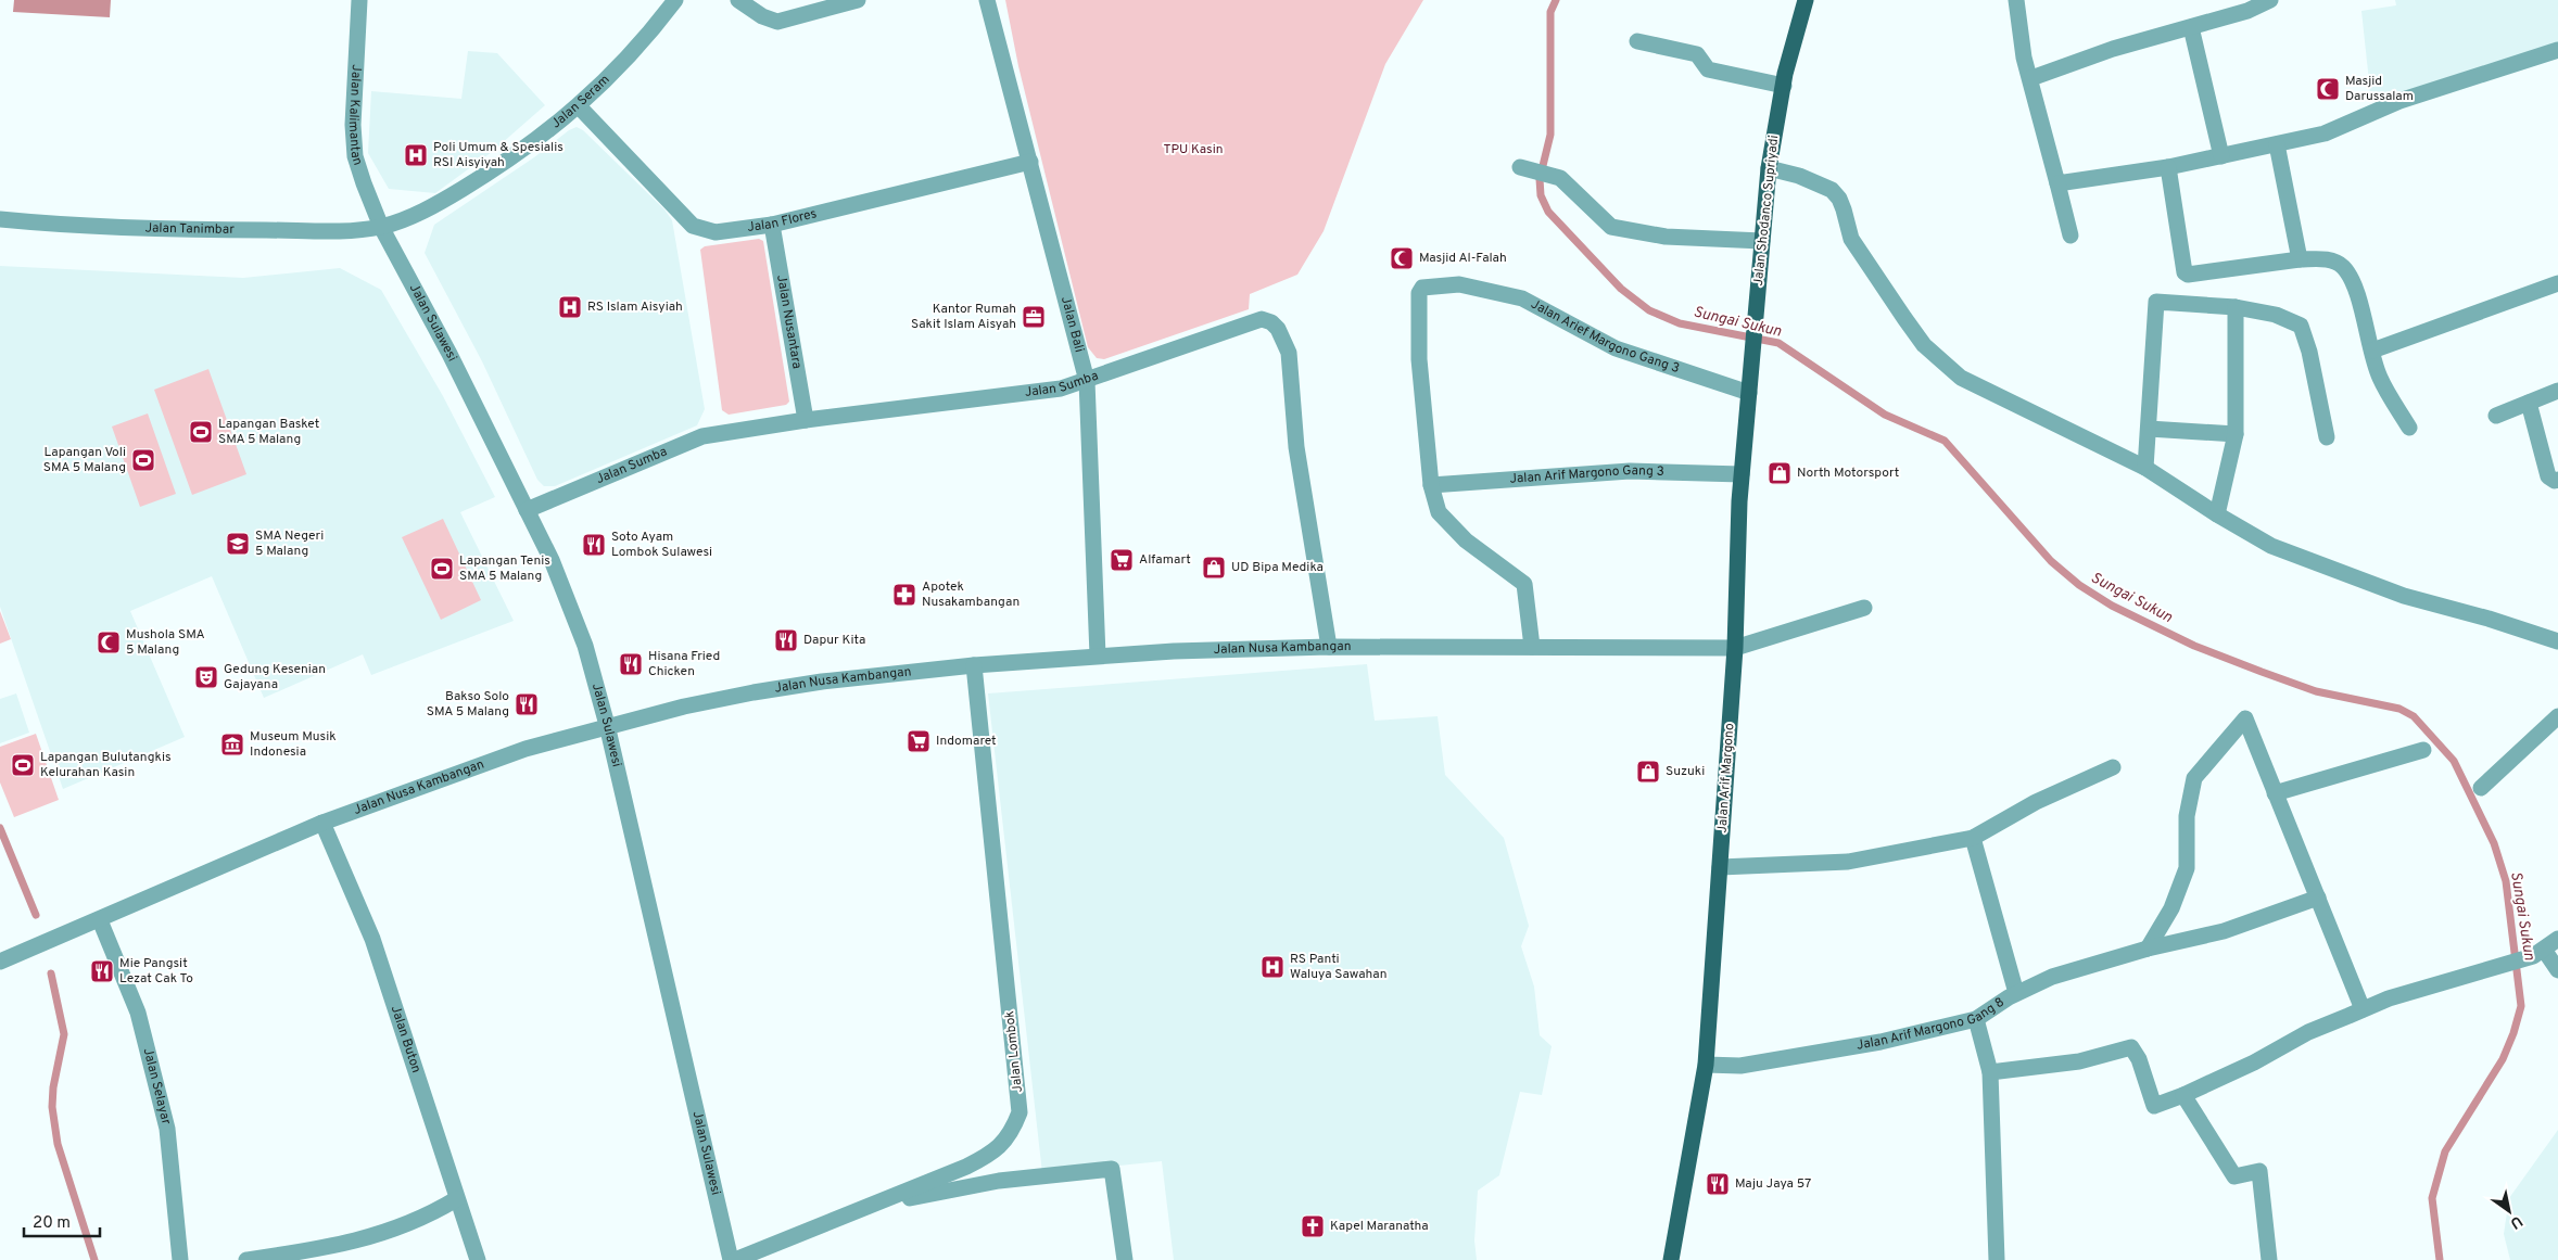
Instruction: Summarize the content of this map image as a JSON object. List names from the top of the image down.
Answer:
{
  "streets": {
    "main road": ["Jalan Shodanco Supriyadi", "Jalan Arif Margono"],
    "street": [
      "Jalan Seram",
      "Jalan Kalimantan",
      "Jalan Flores",
      "Jalan Tanimbar",
      "Jalan Nusantara",
      "Jalan Sulawesi",
      "Jalan Bali",
      "Jalan Arief Margono Gang 3",
      "Jalan Sumba",
      "Jalan Arif Margono Gang 3",
      "Jalan Nusa Kambangan",
      "Jalan Arif Margono Gang 8",
      "Jalan Buton",
      "Jalan Lombok",
      "Jalan Selayar"
    ]
  },
  "crossings": [
    ["Jalan Seram", "Jalan Kalimantan"],
    ["Jalan Seram", "Jalan Flores"],
    ["Jalan Seram", "Jalan Tanimbar"],
    ["Jalan Seram", "Jalan Sulawesi"],
    ["Jalan Kalimantan", "Jalan Tanimbar"],
    ["Jalan Kalimantan", "Jalan Sulawesi"],
    ["Jalan Shodanco Supriyadi", "Jalan Arif Margono"],
    ["Jalan Flores", "Jalan Nusantara"],
    ["Jalan Flores", "Jalan Bali"],
    ["Jalan Tanimbar", "Jalan Sulawesi"],
    ["Jalan Nusantara", "Jalan Sumba"],
    ["Jalan Sulawesi", "Jalan Sumba"],
    ["Jalan Sulawesi", "Jalan Nusa Kambangan"],
    ["Jalan Bali", "Jalan Sumba"],
    ["Jalan Bali", "Jalan Nusa Kambangan"],
    ["Jalan Arief Margono Gang 3", "Jalan Arif Margono Gang 3"],
    ["Jalan Arief Margono Gang 3", "Jalan Nusa Kambangan"],
    ["Jalan Arief Margono Gang 3", "Jalan Arif Margono"],
    ["Jalan Sumba", "Jalan Nusa Kambangan"],
    ["Jalan Arif Margono Gang 3", "Jalan Arif Margono"],
    ["Jalan Nusa Kambangan", "Jalan Arif Margono"],
    ["Jalan Nusa Kambangan", "Jalan Buton"],
    ["Jalan Nusa Kambangan", "Jalan Lombok"],
    ["Jalan Nusa Kambangan", "Jalan Selayar"],
    ["Jalan Arif Margono", "Jalan Arif Margono Gang 8"]
  ],
  "water": ["Sungai Sukun"],
  "parks": ["TPU Kasin"],
  "places": {
    "mosque": ["Masjid Darussalam", "Masjid Al-Falah", "Mushola SMA 5 Malang"],
    "hospital": ["Poli Umum & Spesialis RSI Aisyiyah", "RS Islam Aisyiah", "RS Panti Waluya Sawahan"],
    "office": ["Kantor Rumah Sakit Islam Aisyah"],
    "sports": [
      "Lapangan Basket SMA 5 Malang",
      "Lapangan Voli SMA 5 Malang",
      "Lapangan Tenis SMA 5 Malang",
      "Lapangan Bulutangkis Kelurahan Kasin"
    ],
    "shop": ["North Motorsport", "UD Bipa Medika", "Suzuki"],
    "school or university": ["SMA Negeri 5 Malang"],
    "restaurant": [
      "Soto Ayam Lombok Sulawesi",
      "Dapur Kita",
      "Hisana Fried Chicken",
      "Bakso Solo SMA 5 Malang",
      "Mie Pangsit Lezat Cak To",
      "Maju Jaya 57"
    ],
    "supermarket": ["Alfamart", "Indomaret"],
    "pharmacy": ["Apotek Nusakambangan"],
    "theatre": ["Gedung Kesenian Gajayana"],
    "museum": ["Museum Musik Indonesia"],
    "church": ["Kapel Maranatha"]
  },
  "scale_bar": "20 m",
  "north": "bottom right"
}
